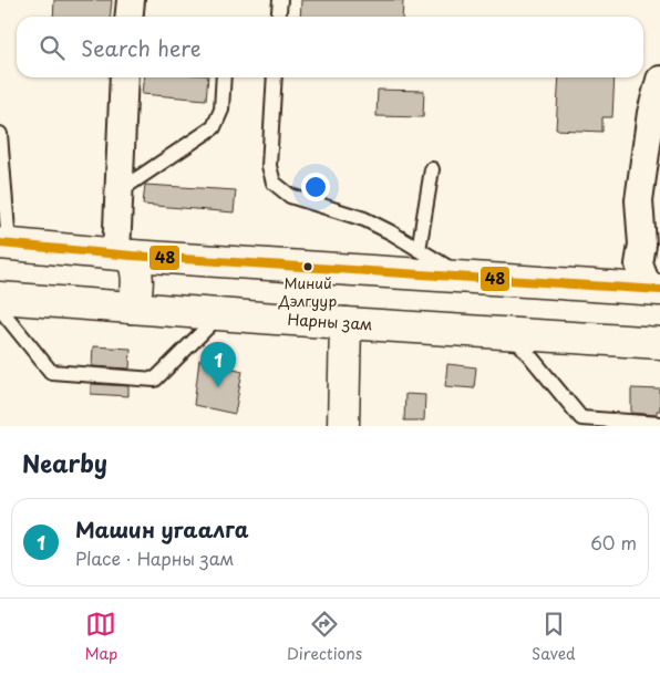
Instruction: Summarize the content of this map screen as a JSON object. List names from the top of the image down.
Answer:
{
  "streets": {
    "main road": ["Нарны зам"]
  },
  "places": ["Миний Дэлгуур"],
  "lines": ["transit line 48"],
  "page": {
    "search": "Search here",
    "pins": "1",
    "heading": "Nearby",
    "list": [
      {
        "mark": "1",
        "name": "Машин угаалга",
        "note": "Place · Нарны зам",
        "value": "60 m"
      }
    ],
    "nav": ["Map", "Directions", "Saved"]
  }
}
